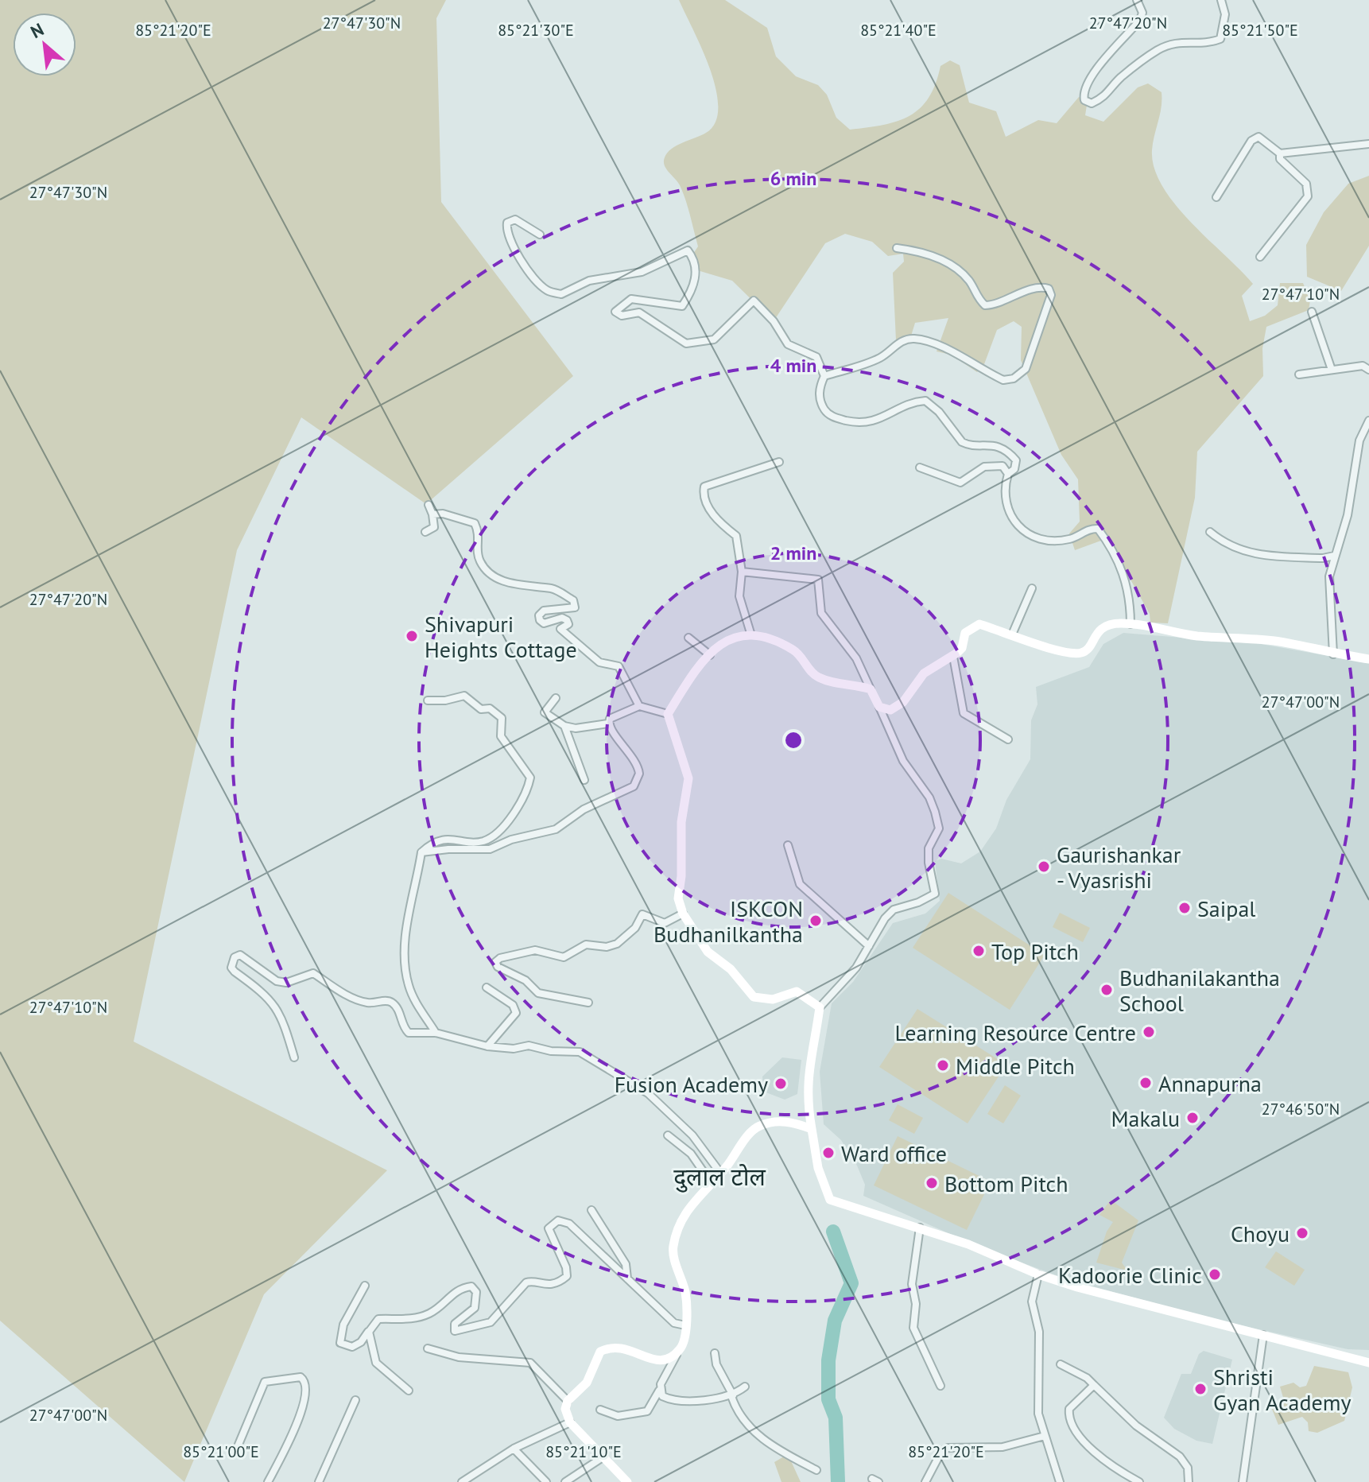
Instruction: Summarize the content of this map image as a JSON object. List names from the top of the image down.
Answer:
{
  "districts": ["दुलाल टोल"],
  "places": [
    "Shivapuri Heights Cottage",
    "Gaurishankar - Vyasrishi",
    "Saipal",
    "ISKCON Budhanilkantha",
    "Top Pitch",
    "Budhanilakantha School",
    "Learning Resource Centre",
    "Middle Pitch",
    "Annapurna",
    "Fusion Academy",
    "Makalu",
    "Ward office",
    "Bottom Pitch",
    "Choyu",
    "Kadoorie Clinic",
    "Shristi Gyan Academy"
  ],
  "north": "top left",
  "coordinates": [
    "27°47'30\"N",
    "27°47'20\"N",
    "85°21'20\"E",
    "85°21'30\"E",
    "85°21'40\"E",
    "85°21'50\"E",
    "27°47'10\"N",
    "27°47'00\"N",
    "27°46'50\"N",
    "85°21'00\"E",
    "85°21'10\"E"
  ],
  "rings": ["6 min", "4 min", "2 min"]
}
